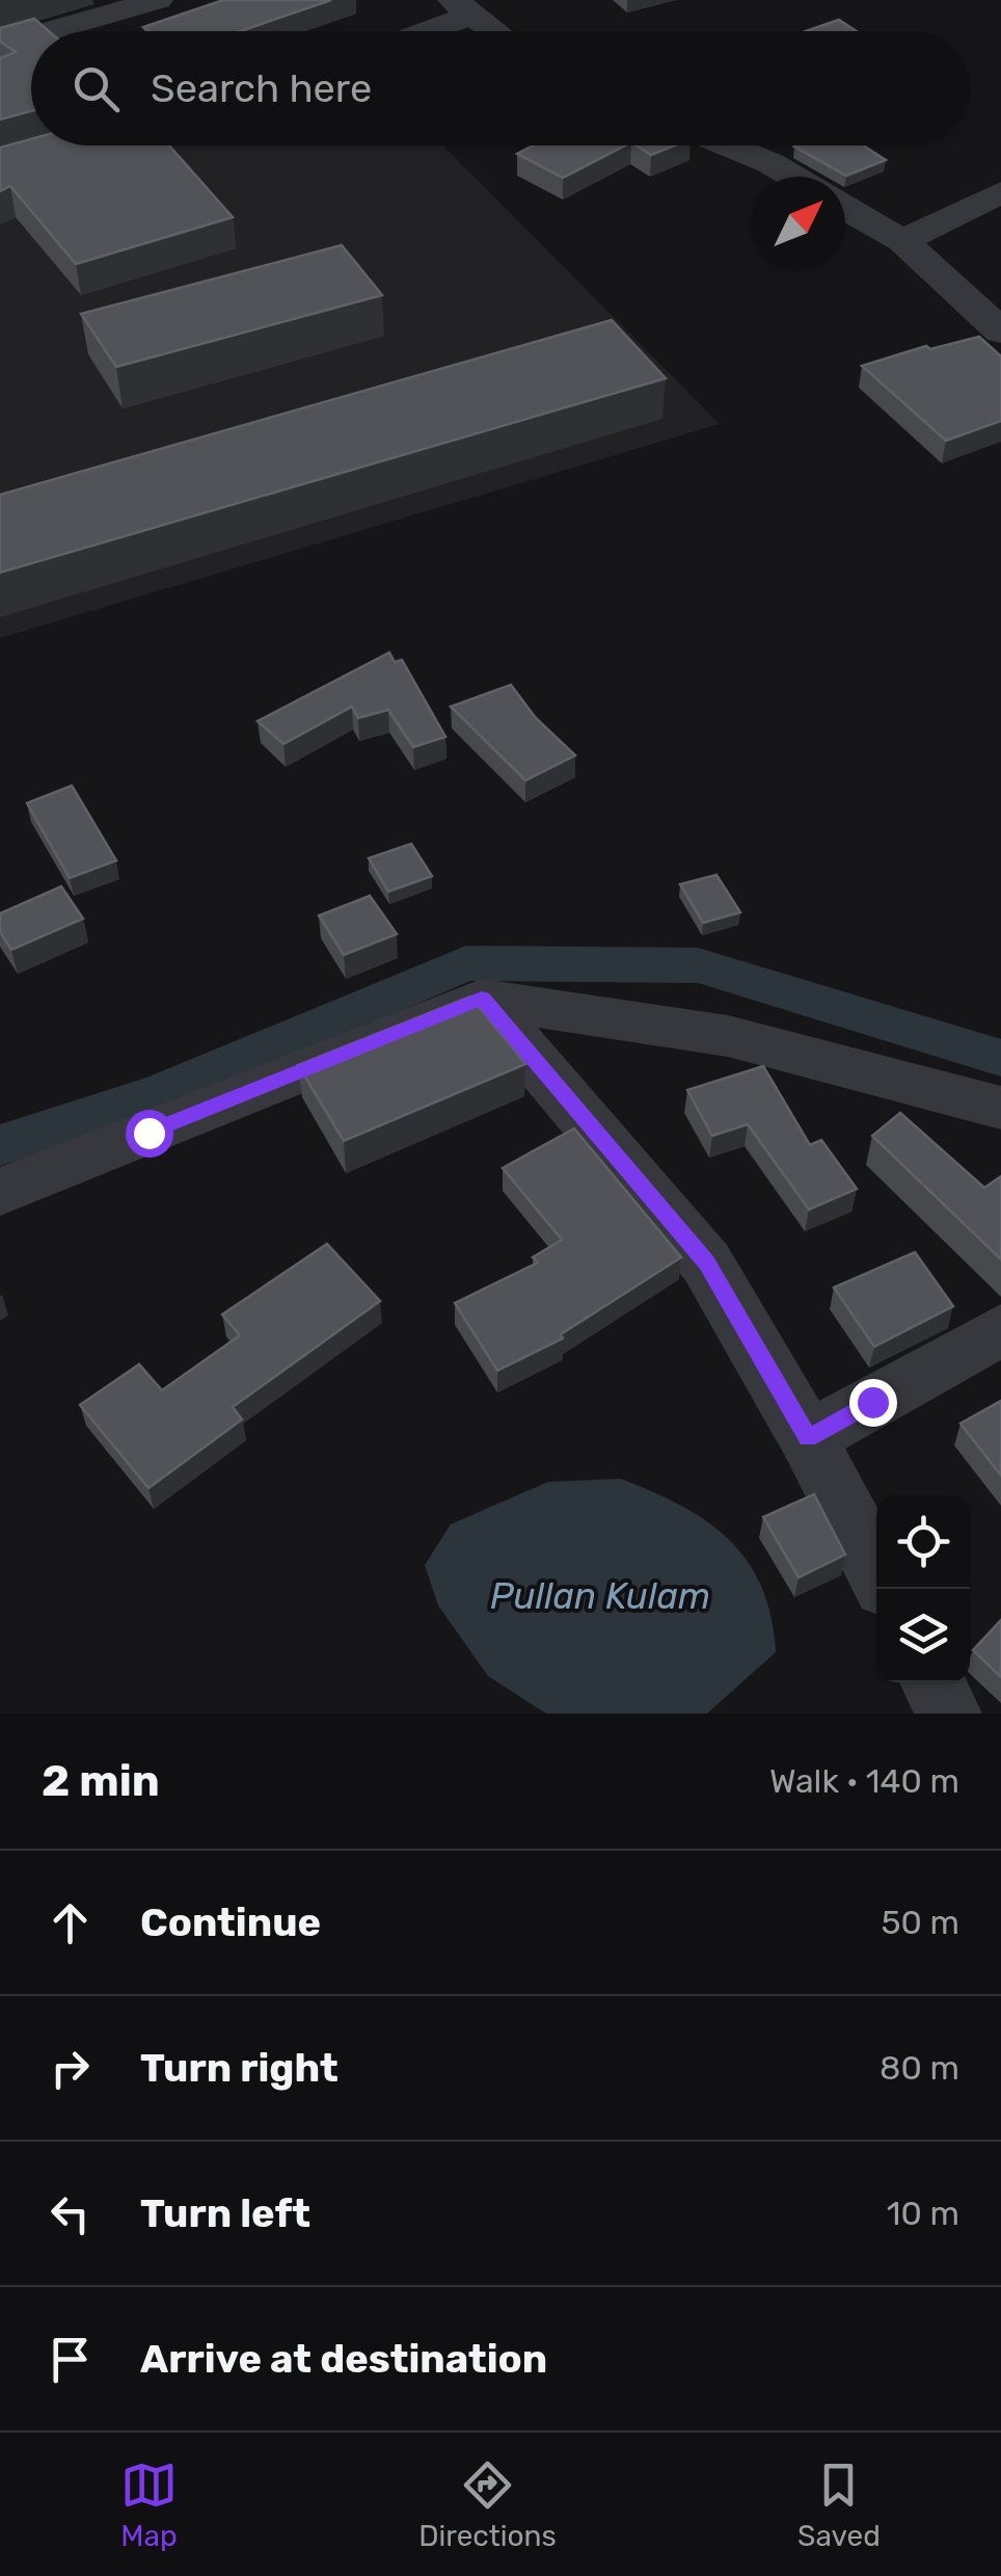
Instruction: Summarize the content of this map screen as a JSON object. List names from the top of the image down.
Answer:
{
  "water": ["Pullan Kulam"],
  "north": "top right",
  "page": {
    "search": "Search here",
    "heading": ["2 min", "Walk · 140 m"],
    "list": [
      ["Continue", "50 m"],
      ["Turn right", "80 m"],
      ["Turn left", "10 m"],
      "Arrive at destination"
    ],
    "nav": ["Map", "Directions", "Saved"]
  }
}
